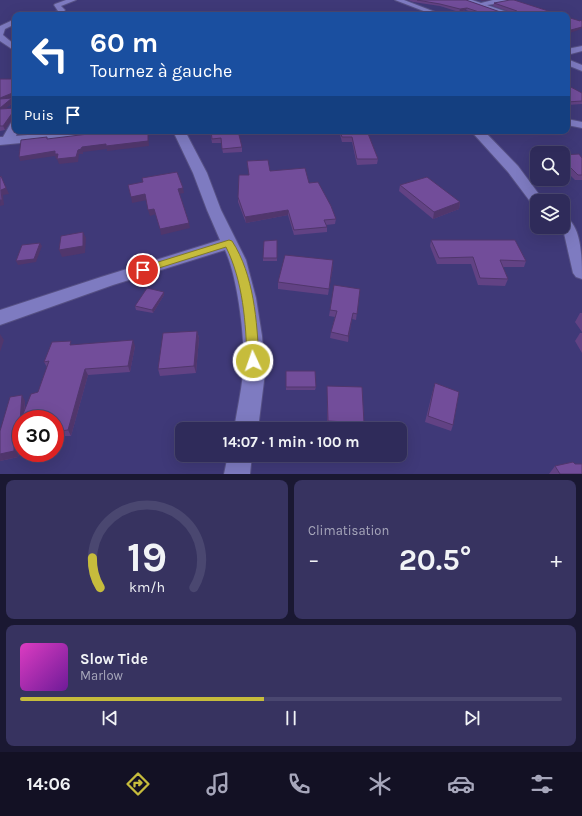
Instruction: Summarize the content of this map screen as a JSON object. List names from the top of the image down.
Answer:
{
  "page": {
    "turn": ["60 m", "Tournez à gauche"],
    "then": "Puis",
    "limit": "30",
    "trip": "14:07 · 1 min · 100 m",
    "tile": "Climatisation",
    "heat": ["−", "20.5°", "+"],
    "song": ["Slow Tide", "Marlow"],
    "tabs": "14:06",
    "gauge": ["19", "km/h"]
  }
}
